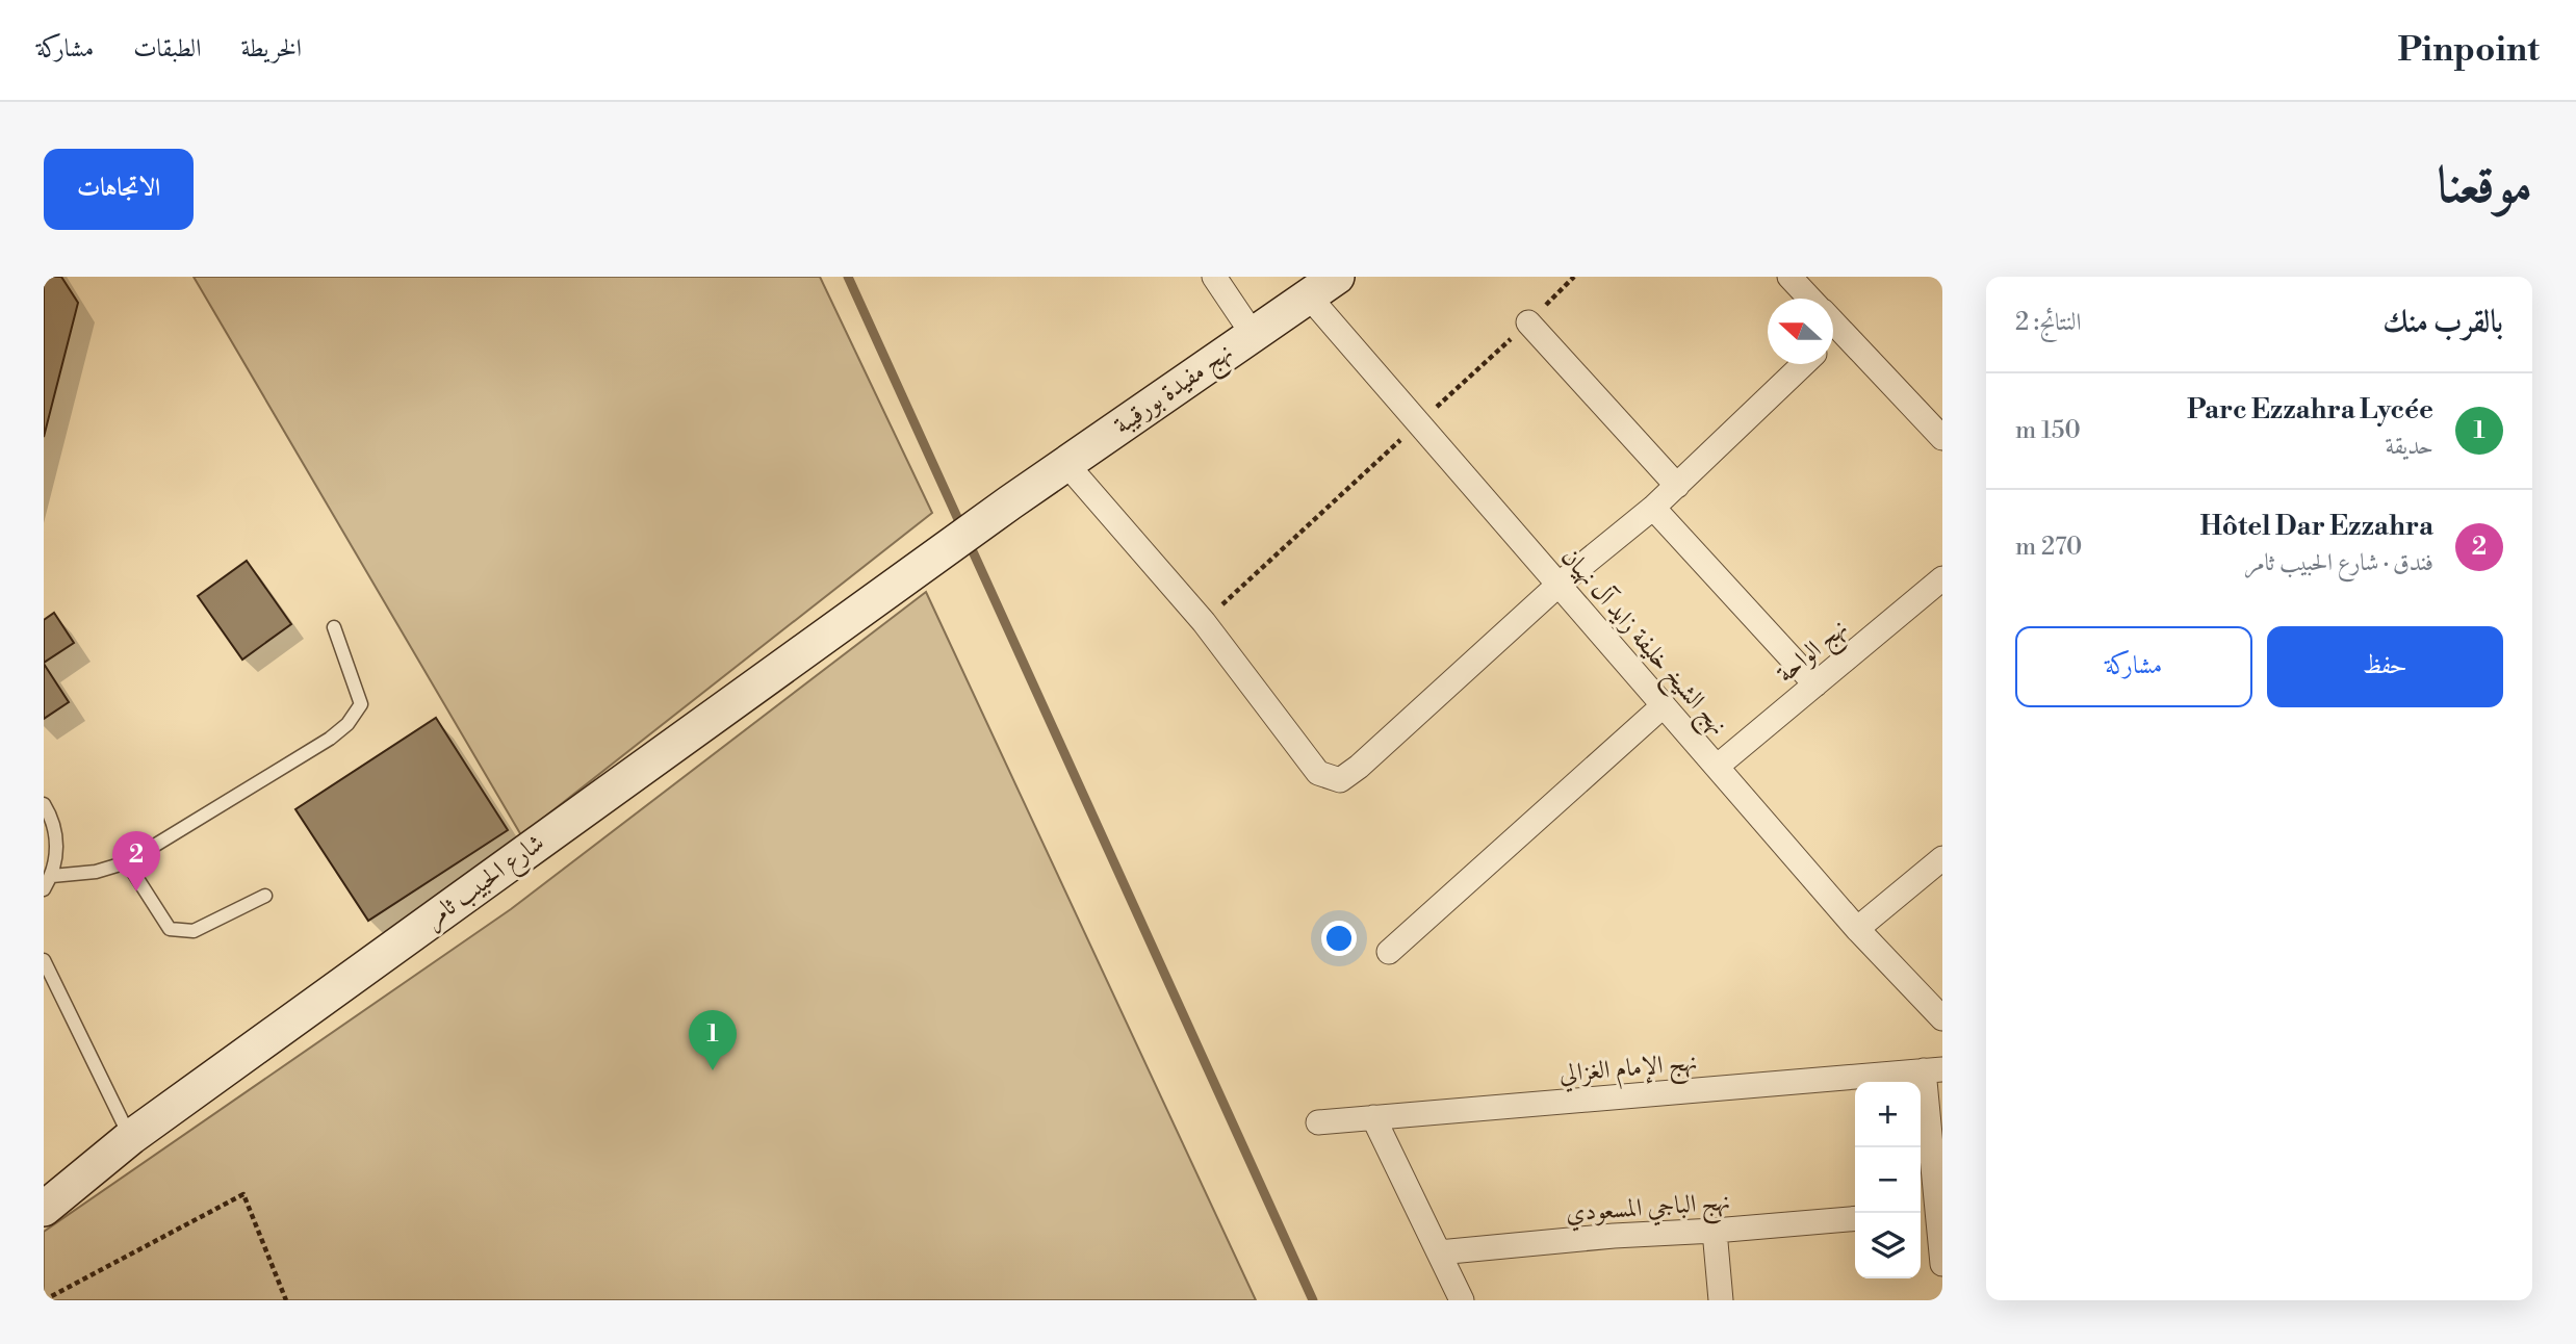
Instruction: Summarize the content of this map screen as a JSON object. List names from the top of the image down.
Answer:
{
  "streets": {
    "street": [
      "نهج مفيدة بورقيبة",
      "نهج الشيخ خليفة زايد آل نهيان",
      "نهج الواحة",
      "شارع الحبيب ثامر",
      "نهج الإمام الغزالي",
      "نهج الباجي المسعودي"
    ]
  },
  "crossings": [
    ["نهج مفيدة بورقيبة", "نهج الشيخ خليفة زايد آل نهيان"],
    ["نهج مفيدة بورقيبة", "شارع الحبيب ثامر"],
    ["نهج الشيخ خليفة زايد آل نهيان", "نهج الواحة"]
  ],
  "north": "left",
  "page": {
    "header": "Pinpoint",
    "nav": ["الخريطة", "الطبقات", "مشاركة"],
    "title": "موقعنا",
    "buttons": [
      "الاتجاهات",
      ["حفظ", "مشاركة"]
    ],
    "heading": ["بالقرب منك", "النتائج: 2"],
    "list": [
      {
        "mark": "1",
        "name": "Parc Ezzahra Lycée",
        "note": "حديقة",
        "value": "150 m"
      },
      {
        "mark": "2",
        "name": "Hôtel Dar Ezzahra",
        "note": "فندق · شارع الحبيب ثامر",
        "value": "270 m"
      }
    ],
    "pins": ["2", "1"],
    "map_buttons": ["+", "−"]
  }
}
